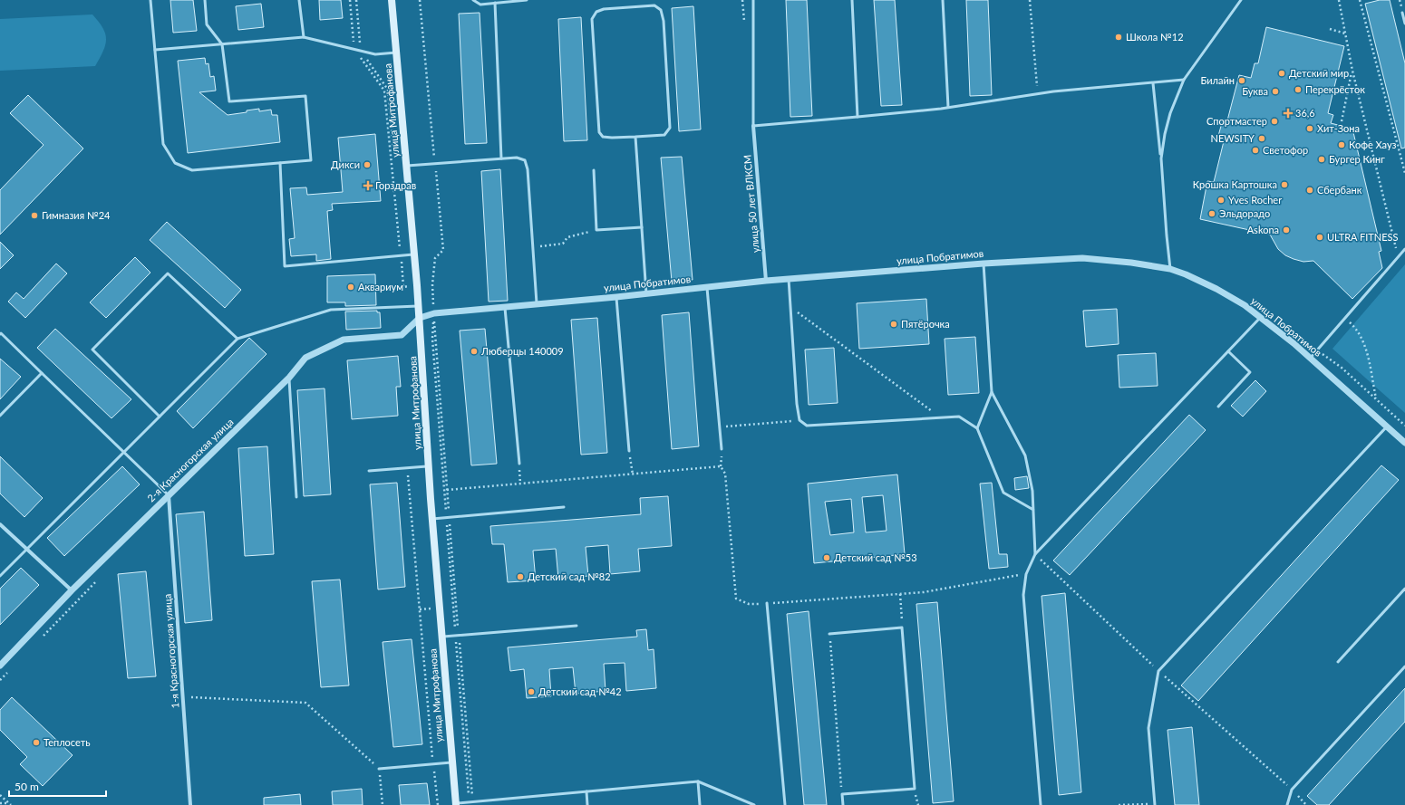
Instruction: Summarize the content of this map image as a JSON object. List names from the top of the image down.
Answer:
{
  "streets": {
    "main road": ["улица Митрофанова"],
    "street": [
      "улица 50 лет ВЛКСМ",
      "улица Побратимов",
      "2-я Красногорская улица",
      "1-я Красногорская улица"
    ]
  },
  "crossings": [
    ["улица Митрофанова", "улица Побратимов"],
    ["улица Митрофанова", "2-я Красногорская улица"],
    ["улица 50 лет ВЛКСМ", "улица Побратимов"],
    ["улица Побратимов", "2-я Красногорская улица"],
    ["2-я Красногорская улица", "1-я Красногорская улица"]
  ],
  "places": {
    "other": [
      "Школа №12",
      "Детский мир",
      "Билайн",
      "Перекрёсток",
      "Буква",
      "Спортмастер",
      "Хит-Зона",
      "NEWSITY",
      "Кофе Хауз",
      "Светофор",
      "Бургер Кинг",
      "Дикси",
      "Крошка Картошка",
      "Сбербанк",
      "Yves Rocher",
      "Эльдорадо",
      "Гимназия №24",
      "Askona",
      "ULTRA FITNESS",
      "Аквариум",
      "Пятёрочка",
      "Люберцы 140009",
      "Детский сад №53",
      "Детский сад №82",
      "Детский сад №42",
      "Теплосеть"
    ],
    "health": ["36,6", "Горздрав"]
  },
  "scale_bar": "50 m"
}
